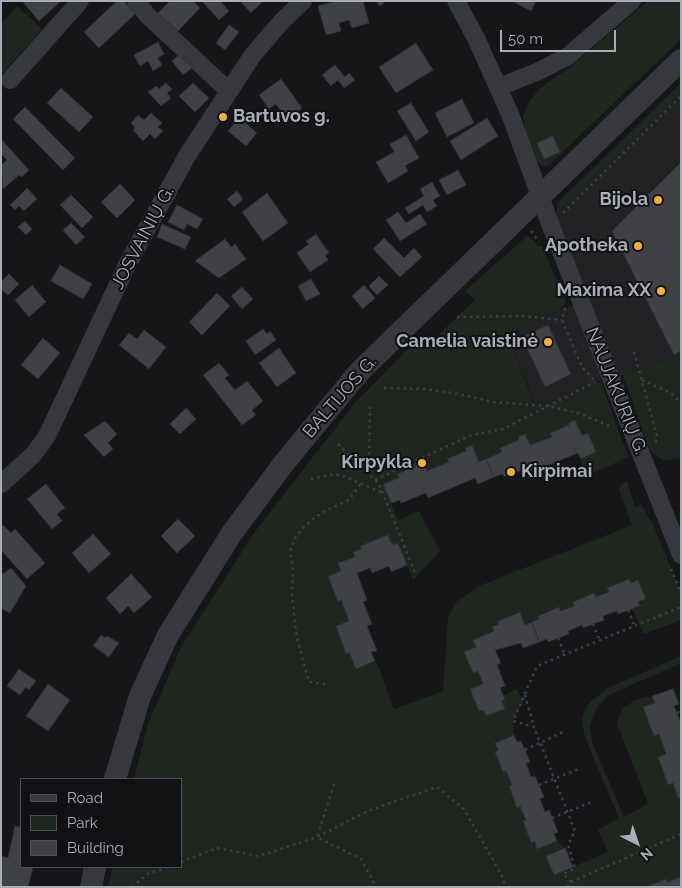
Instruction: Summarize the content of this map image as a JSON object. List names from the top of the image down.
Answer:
{
  "streets": {
    "street": ["JOSVAINIŲ G.", "NAUJAKURIŲ G.", "BALTIJOS G."]
  },
  "crossings": [
    ["NAUJAKURIŲ G.", "BALTIJOS G."]
  ],
  "places": [
    "Bartuvos g.",
    "Bijola",
    "Apotheka",
    "Maxima XX",
    "Camelia vaistinė",
    "Kirpykla",
    "Kirpimai"
  ],
  "legend": ["Road", "Park", "Building"],
  "scale_bar": "50 m",
  "north": "bottom right"
}
